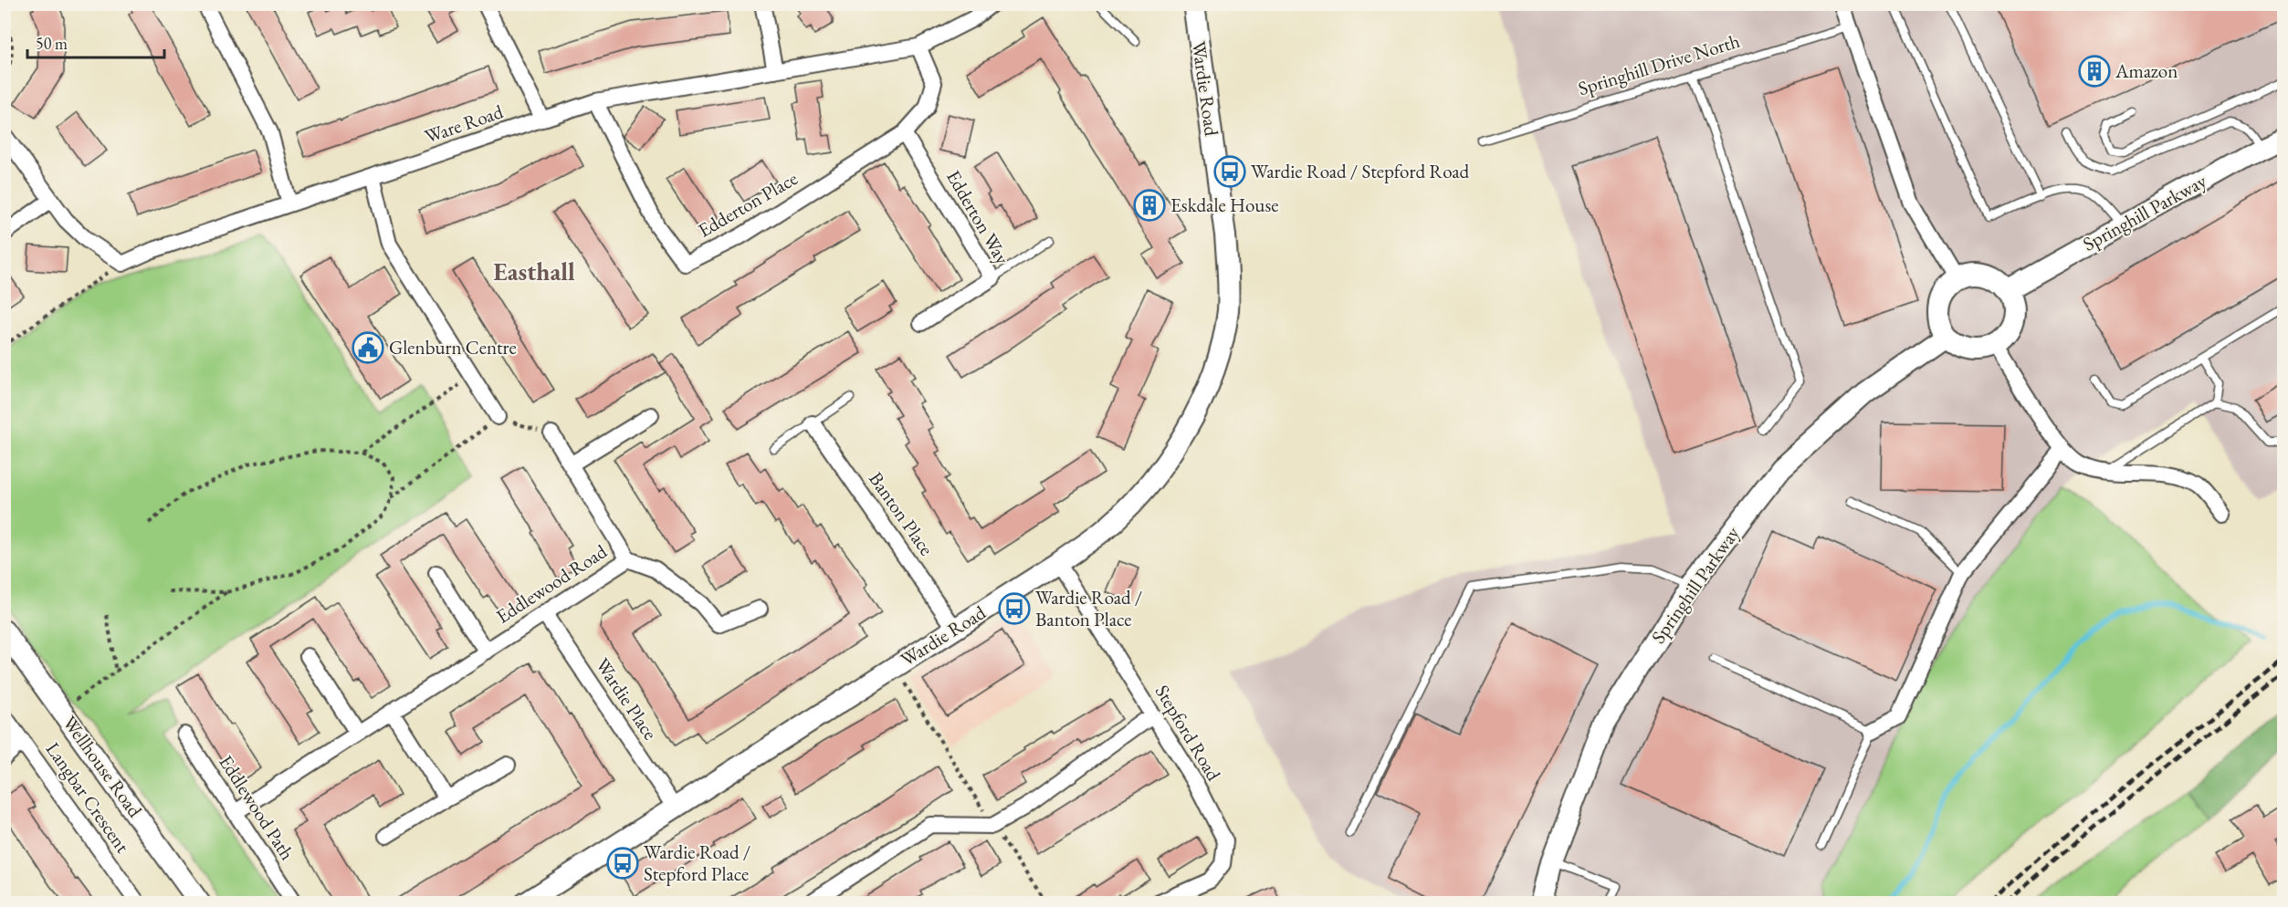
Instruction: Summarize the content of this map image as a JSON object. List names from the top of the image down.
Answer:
{
  "streets": {
    "street": [
      "Wardie Road",
      "Ware Road",
      "Edderton Place",
      "Springhill Parkway",
      "Edderton Way",
      "Banton Place",
      "Eddlewood Road",
      "Wardie Place",
      "Stepford Road",
      "Wellhouse Road",
      "Langbar Crescent",
      "Eddlewood Path"
    ],
    "lane": ["Springhill Drive North"]
  },
  "crossings": [
    ["Wardie Road", "Banton Place"],
    ["Wardie Road", "Wardie Place"],
    ["Wardie Road", "Stepford Road"],
    ["Ware Road", "Edderton Place"],
    ["Edderton Place", "Edderton Way"],
    ["Eddlewood Road", "Wardie Place"],
    ["Eddlewood Road", "Eddlewood Path"]
  ],
  "districts": ["Easthall"],
  "places": {
    "building": ["Amazon", "Eskdale House"],
    "bus stop": ["Wardie Road / Stepford Road", "Wardie Road / Banton Place", "Wardie Road / Stepford Place"],
    "public building": ["Glenburn Centre"]
  },
  "scale_bar": "50 m"
}
